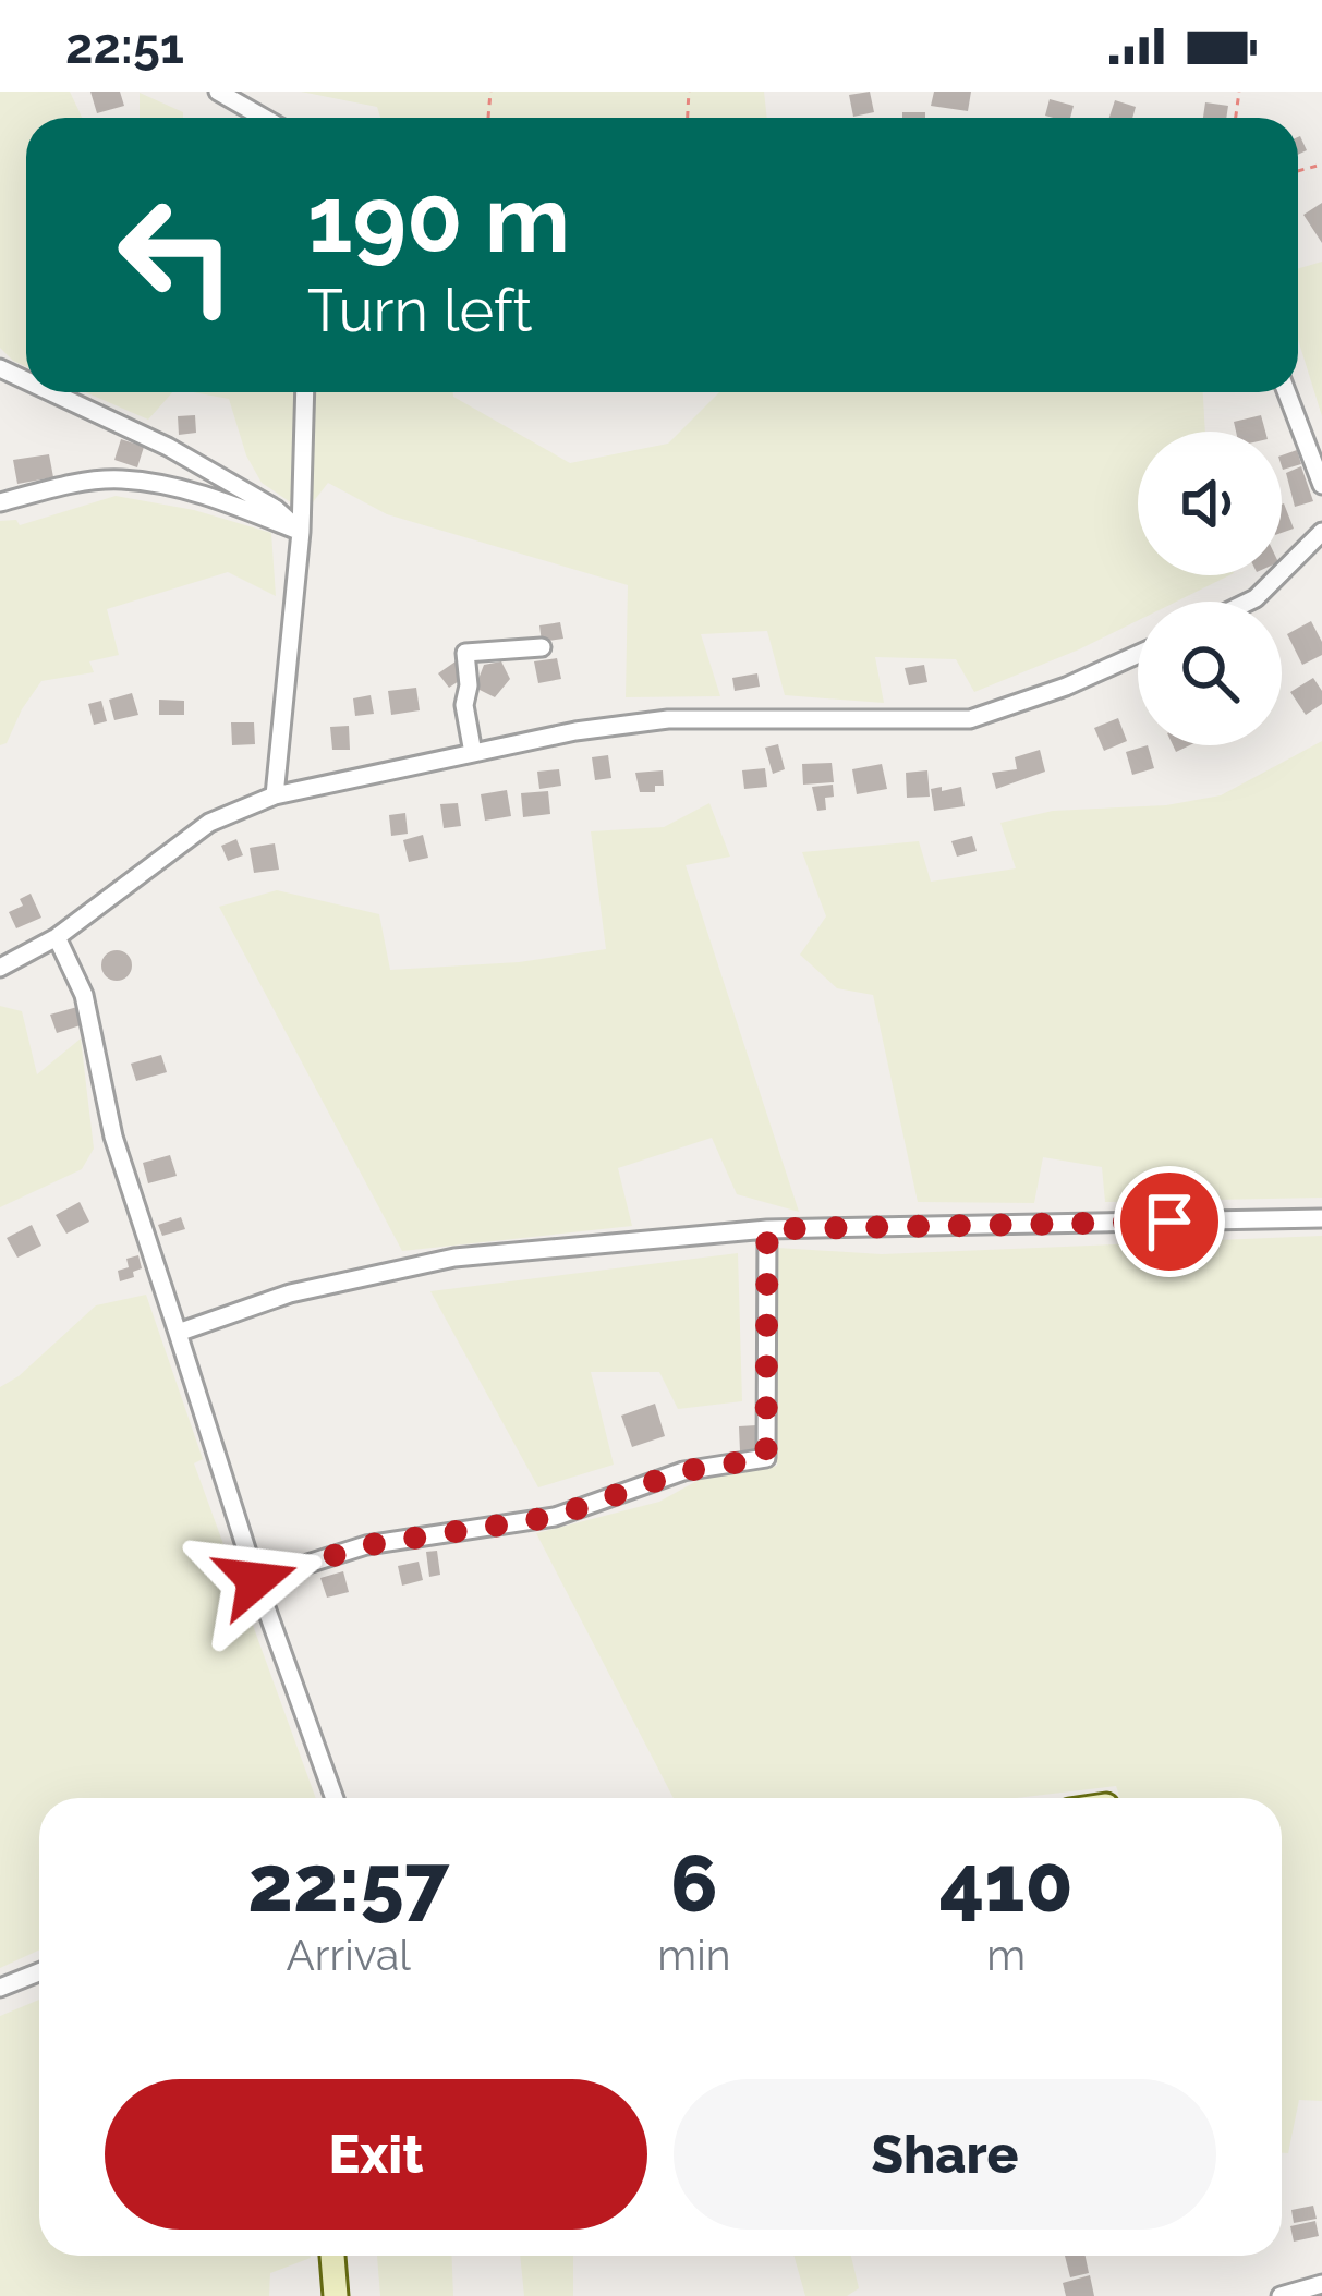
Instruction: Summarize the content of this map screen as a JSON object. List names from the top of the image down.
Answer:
{
  "page": {
    "status": "22:51",
    "turn": ["190 m", "Turn left"],
    "eta": [
      "22:57",
      "Arrival",
      "6",
      "min",
      "410",
      "m"
    ],
    "buttons": ["Exit", "Share"]
  }
}
